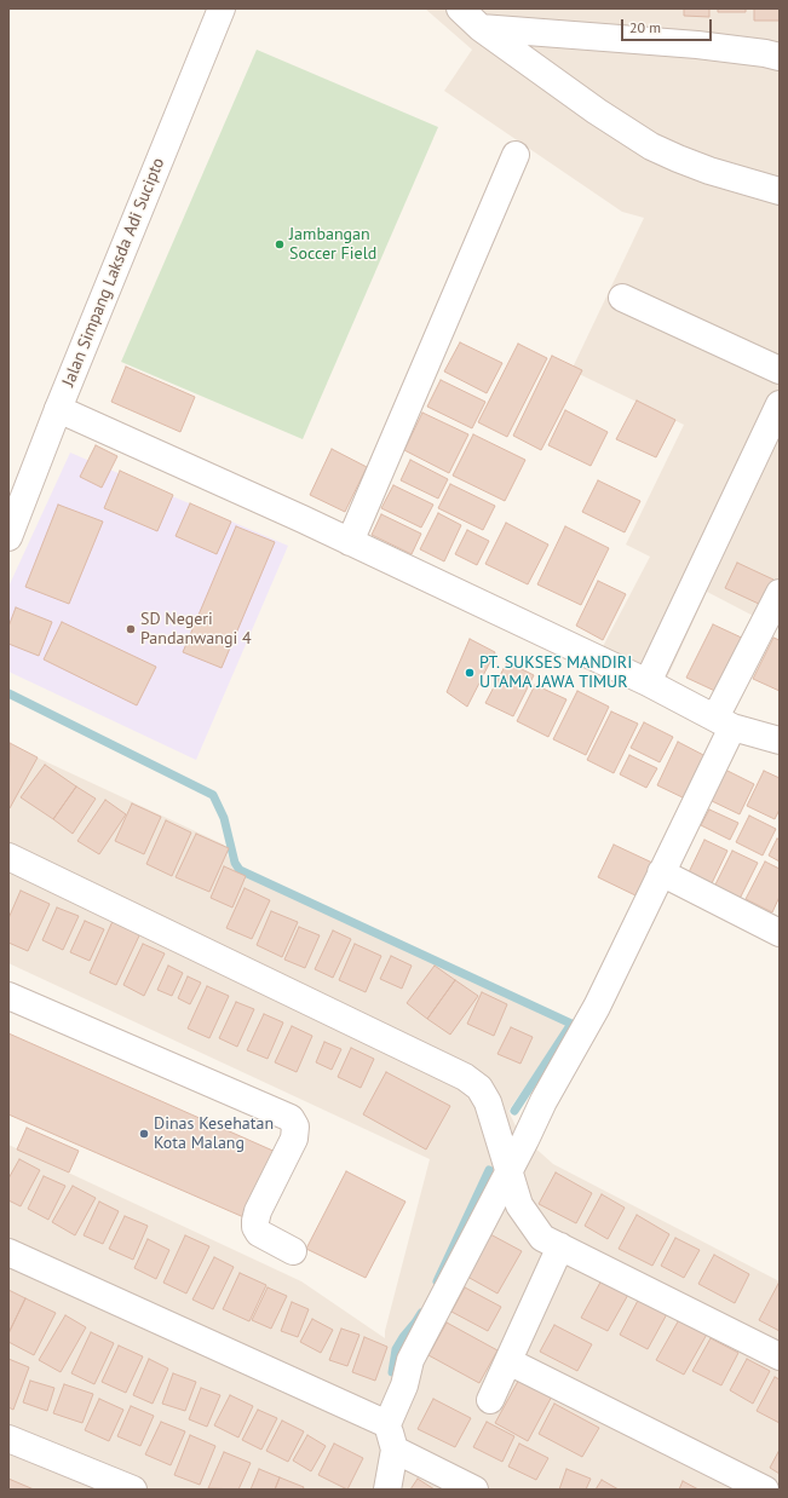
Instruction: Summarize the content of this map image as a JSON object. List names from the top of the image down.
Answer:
{
  "streets": {
    "street": ["Jalan Simpang Laksda Adi Sucipto"]
  },
  "places": [
    "Jambangan Soccer Field",
    "SD Negeri Pandanwangi 4",
    "PT. SUKSES MANDIRI UTAMA JAWA TIMUR",
    "Dinas Kesehatan Kota Malang"
  ],
  "scale_bar": "20 m"
}
